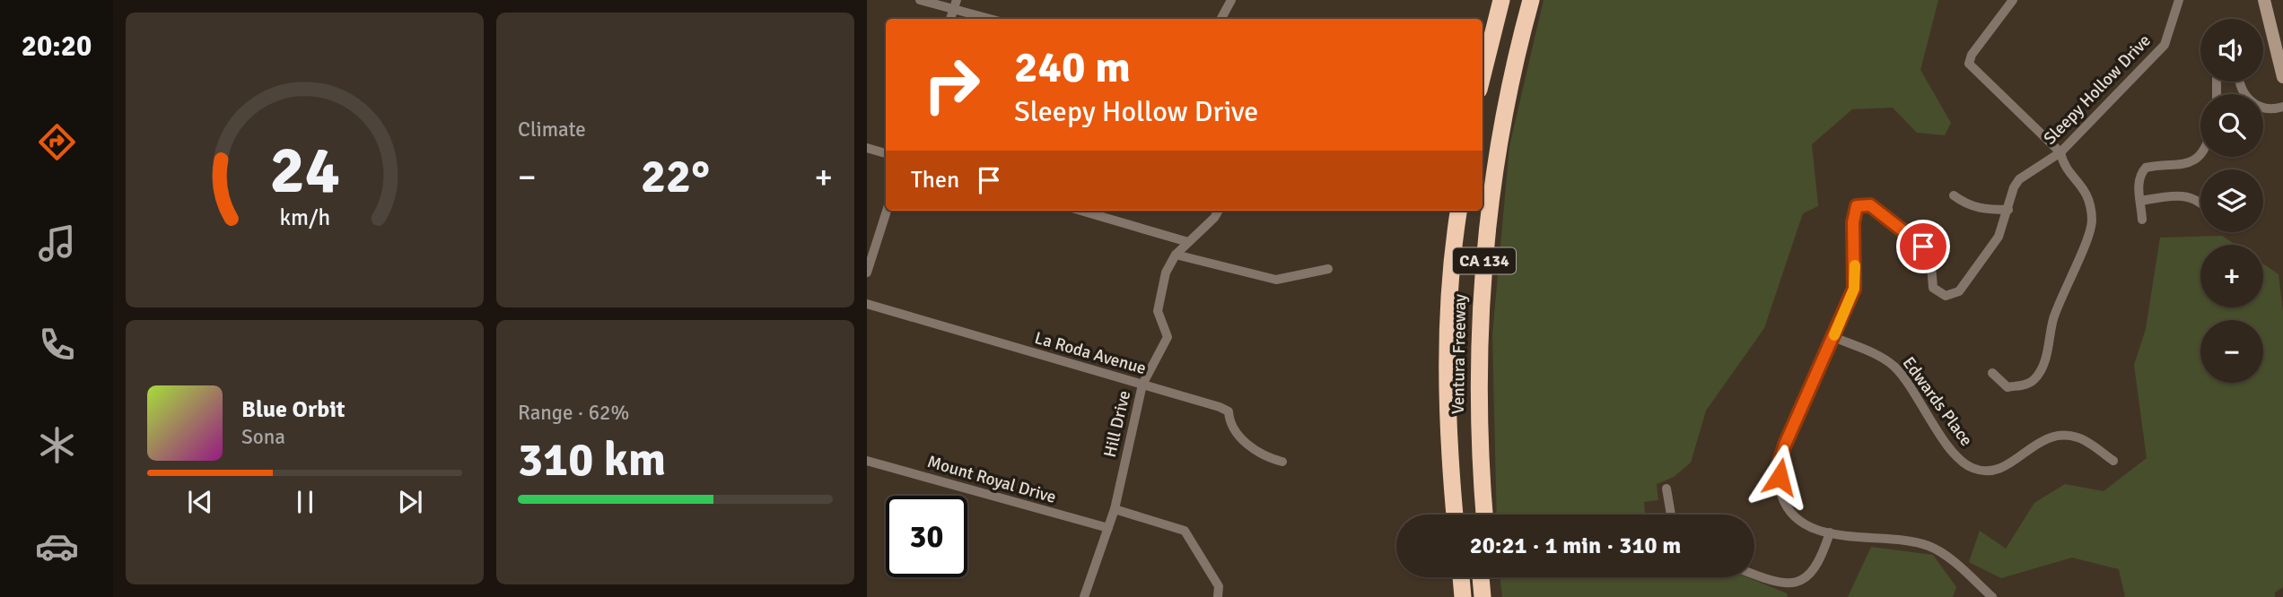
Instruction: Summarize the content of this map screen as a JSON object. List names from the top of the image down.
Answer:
{
  "streets": {
    "highway": ["CA 134", "Ventura Freeway"],
    "street": [
      "Sleepy Hollow Drive",
      "La Roda Avenue",
      "Edwards Place",
      "Hill Drive",
      "Mount Royal Drive"
    ]
  },
  "crossings": [
    ["Sleepy Hollow Drive", "Edwards Place"],
    ["La Roda Avenue", "Hill Drive"],
    ["Hill Drive", "Mount Royal Drive"]
  ],
  "page": {
    "tabs": "20:20",
    "tile": [
      "Climate",
      ["Range · 62%", "310 km"]
    ],
    "map_buttons": ["+", "−"],
    "turn": ["240 m", "Sleepy Hollow Drive"],
    "then": "Then",
    "heat": ["−", "22°", "+"],
    "song": ["Blue Orbit", "Sona"],
    "limit": "30",
    "trip": "20:21 · 1 min · 310 m",
    "gauge": ["24", "km/h"]
  }
}
